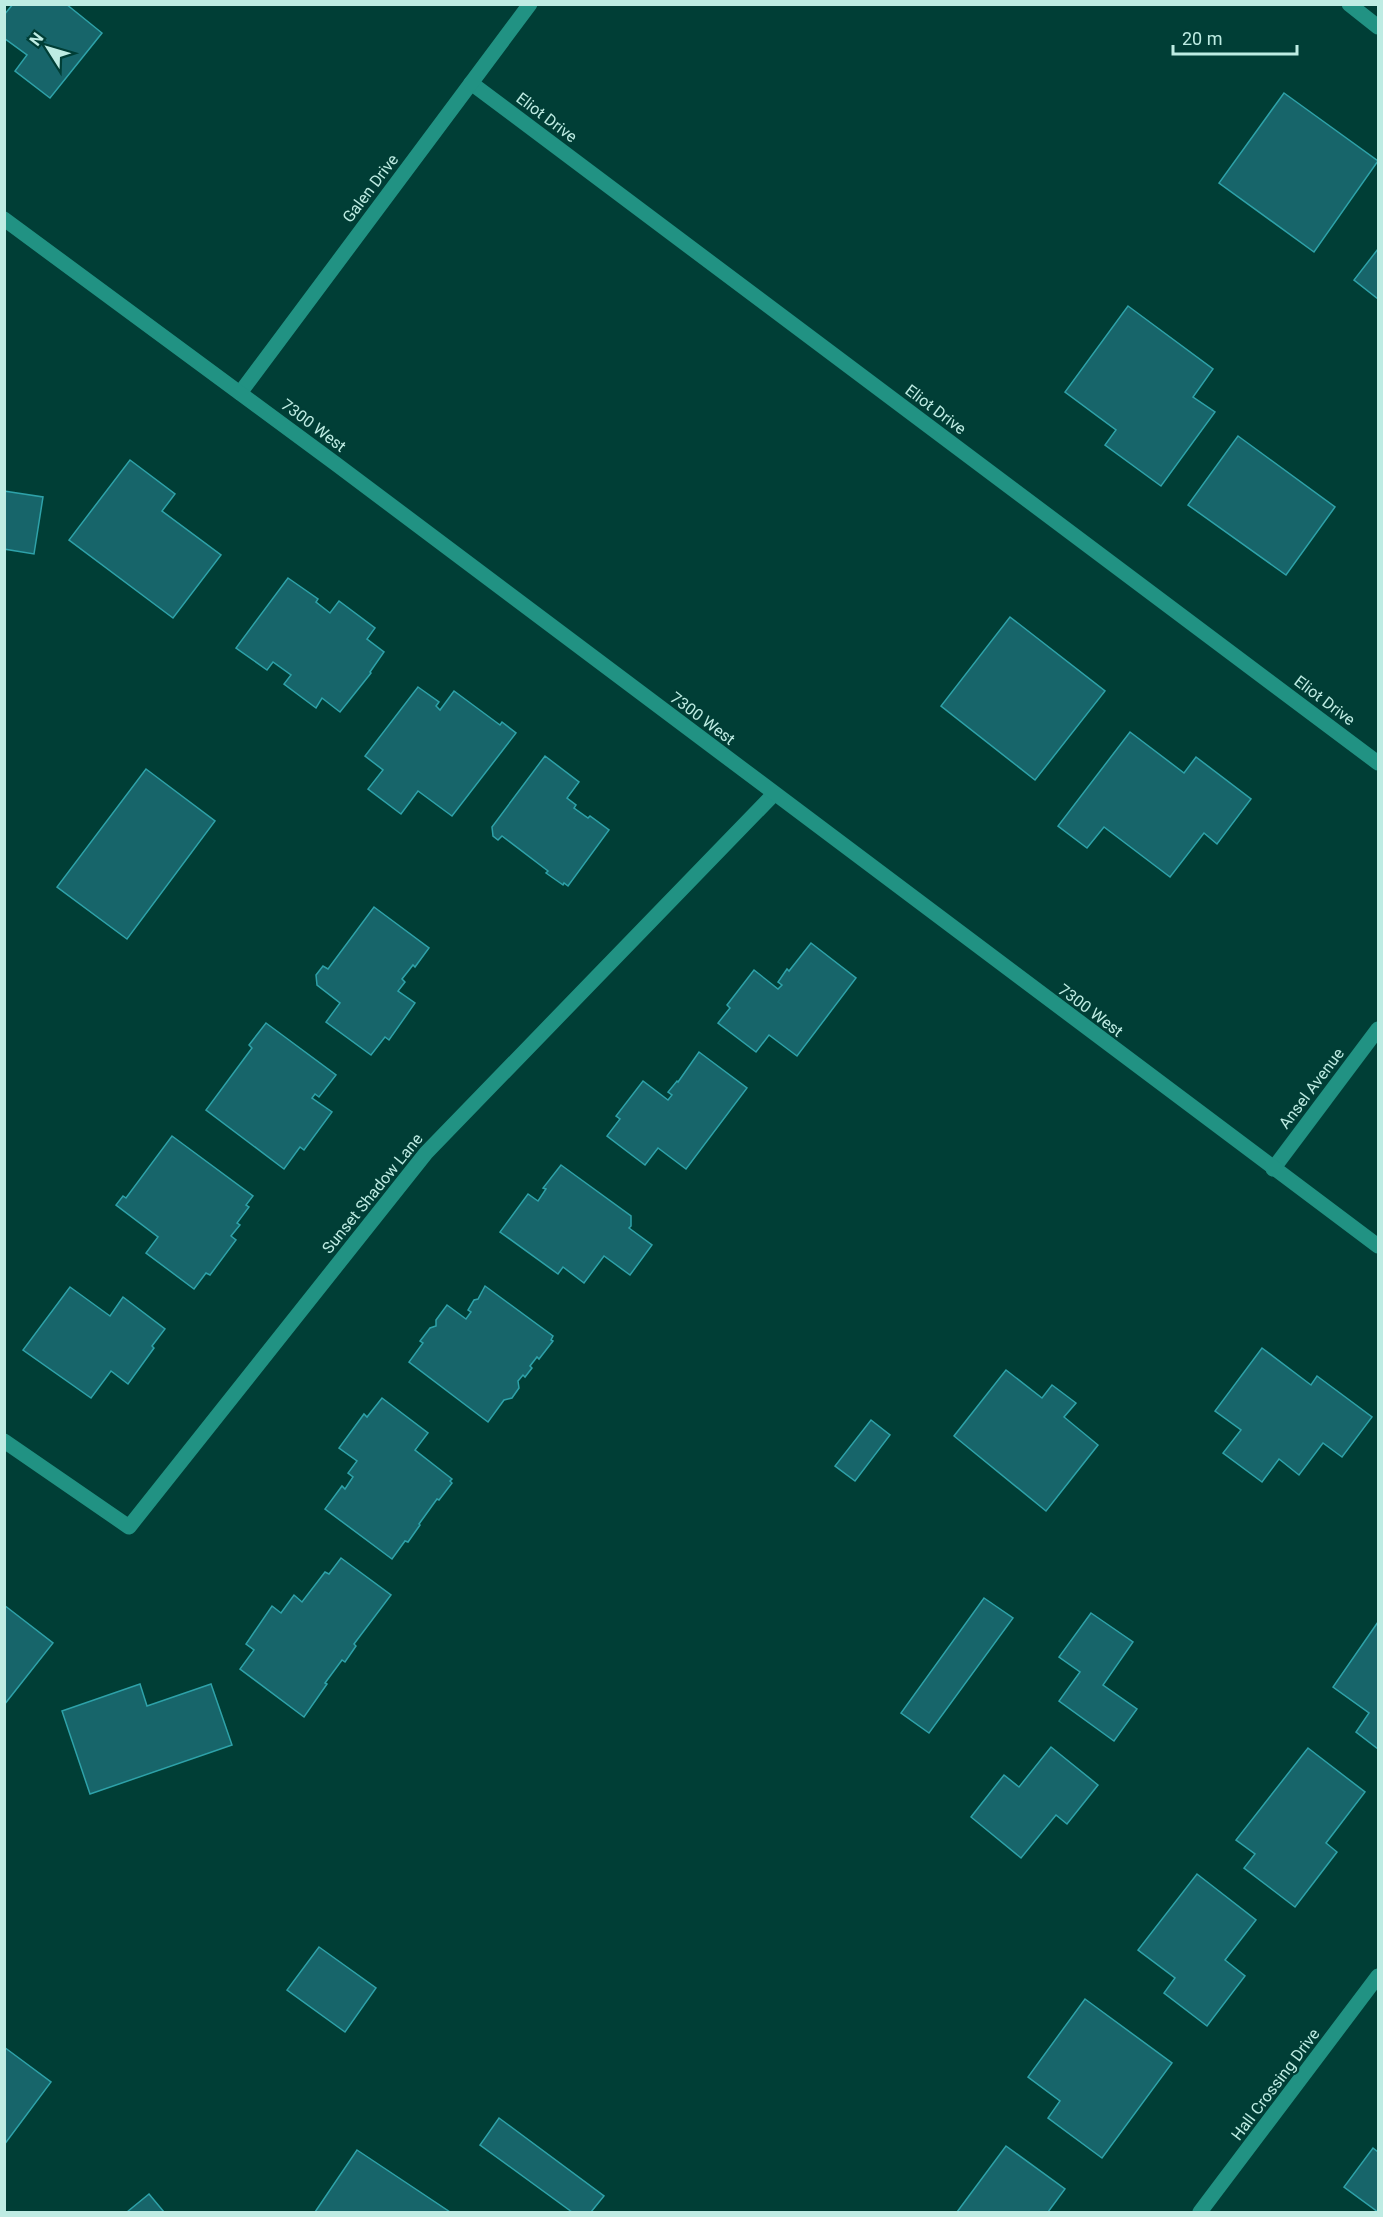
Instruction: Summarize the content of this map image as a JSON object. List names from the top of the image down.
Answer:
{
  "streets": {
    "street": [
      "Eliot Drive",
      "Galen Drive",
      "7300 West",
      "Ansel Avenue",
      "Sunset Shadow Lane",
      "Hall Crossing Drive"
    ]
  },
  "crossings": [
    ["Eliot Drive", "Galen Drive"],
    ["Galen Drive", "7300 West"],
    ["7300 West", "Ansel Avenue"],
    ["7300 West", "Sunset Shadow Lane"]
  ],
  "scale_bar": "20 m",
  "north": "top left"
}
